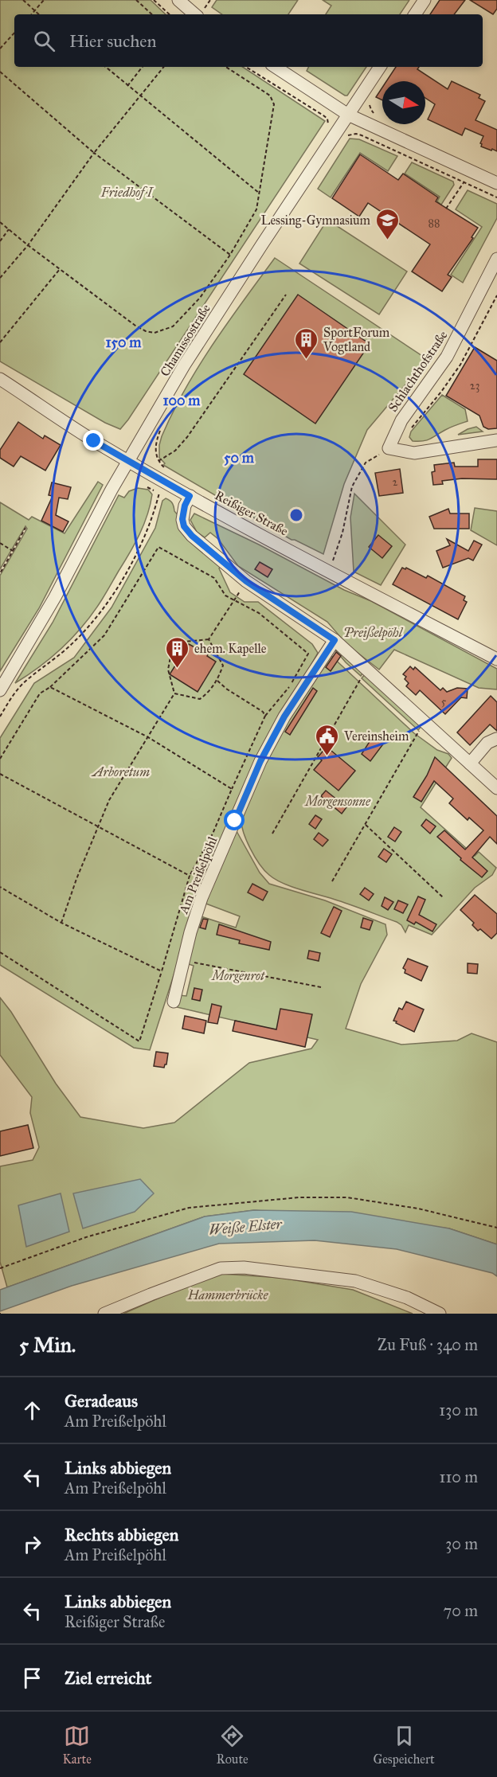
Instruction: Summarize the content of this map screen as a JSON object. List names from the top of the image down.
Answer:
{
  "streets": {
    "street": [
      "Chamissostraße",
      "Schlachthofstraße",
      "Reißiger Straße",
      "Am Preißelpöhl"
    ]
  },
  "crossings": [
    ["Chamissostraße", "Reißiger Straße"]
  ],
  "water": ["Weiße Elster"],
  "parks": [
    "Friedhof I",
    "Preißelpöhl",
    "Arboretum",
    "Morgensonne",
    "Morgenrot",
    "Hammerbrücke"
  ],
  "places": {
    "school or university": ["Lessing-Gymnasium"],
    "building": ["SportForum Vogtland", "ehem. Kapelle"],
    "public building": ["Vereinsheim"]
  },
  "house_numbers": [
    "88",
    "23",
    "2",
    "5"
  ],
  "north": "right",
  "page": {
    "search": "Hier suchen",
    "heading": ["5 Min.", "Zu Fuß · 340 m"],
    "list": [
      ["Geradeaus", "Am Preißelpöhl", "130 m"],
      ["Links abbiegen", "Am Preißelpöhl", "110 m"],
      ["Rechts abbiegen", "Am Preißelpöhl", "30 m"],
      ["Links abbiegen", "Reißiger Straße", "70 m"],
      "Ziel erreicht"
    ],
    "nav": ["Karte", "Route", "Gespeichert"]
  },
  "rings": ["150 m", "100 m", "50 m"]
}
